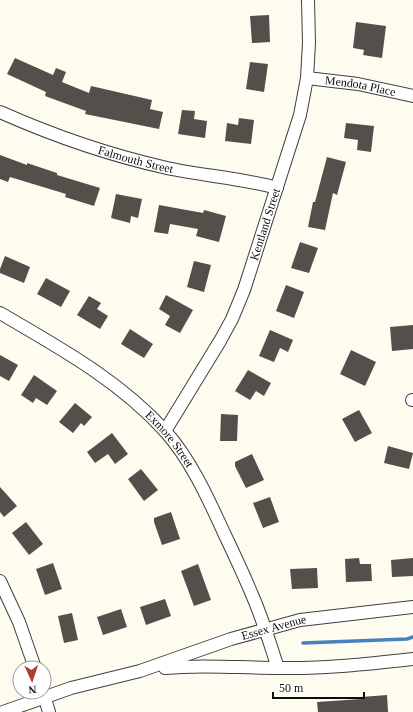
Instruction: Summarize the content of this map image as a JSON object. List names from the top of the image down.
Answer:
{
  "streets": {
    "street": [
      "Mendota Place",
      "Falmouth Street",
      "Kentland Street",
      "Exmore Street",
      "Essex Avenue"
    ]
  },
  "crossings": [
    ["Mendota Place", "Kentland Street"],
    ["Falmouth Street", "Kentland Street"],
    ["Kentland Street", "Exmore Street"],
    ["Exmore Street", "Essex Avenue"]
  ],
  "scale_bar": "50 m",
  "north": "bottom"
}
